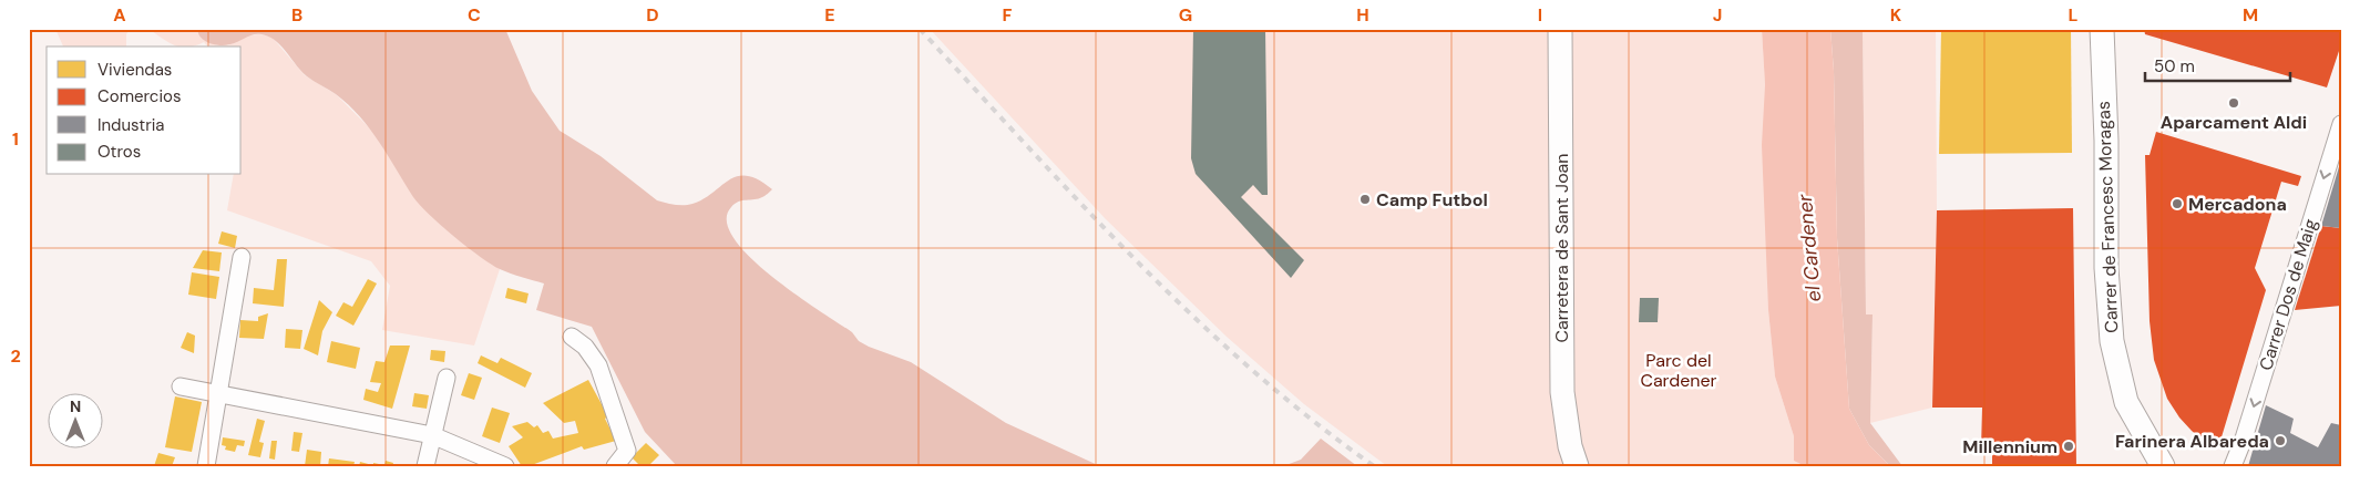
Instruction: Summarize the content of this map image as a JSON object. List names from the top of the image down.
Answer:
{
  "streets": {
    "street": ["Carrer de Francesc Moragas", "Carretera de Sant Joan", "Carrer Dos de Maig"]
  },
  "one_way": ["Carrer Dos de Maig"],
  "water": ["el Cardener"],
  "parks": ["Parc del Cardener"],
  "places": [
    "Aparcament Aldi",
    "Camp Futbol",
    "Mercadona",
    "Farinera Albareda",
    "Millennium"
  ],
  "legend": [
    "Viviendas",
    "Comercios",
    "Industria",
    "Otros"
  ],
  "scale_bar": "50 m",
  "north": "top",
  "grid": {
    "columns": [
      "A",
      "B",
      "C",
      "D",
      "E",
      "F",
      "G",
      "H",
      "I",
      "J",
      "K",
      "L",
      "M"
    ],
    "rows": ["1", "2"]
  }
}
